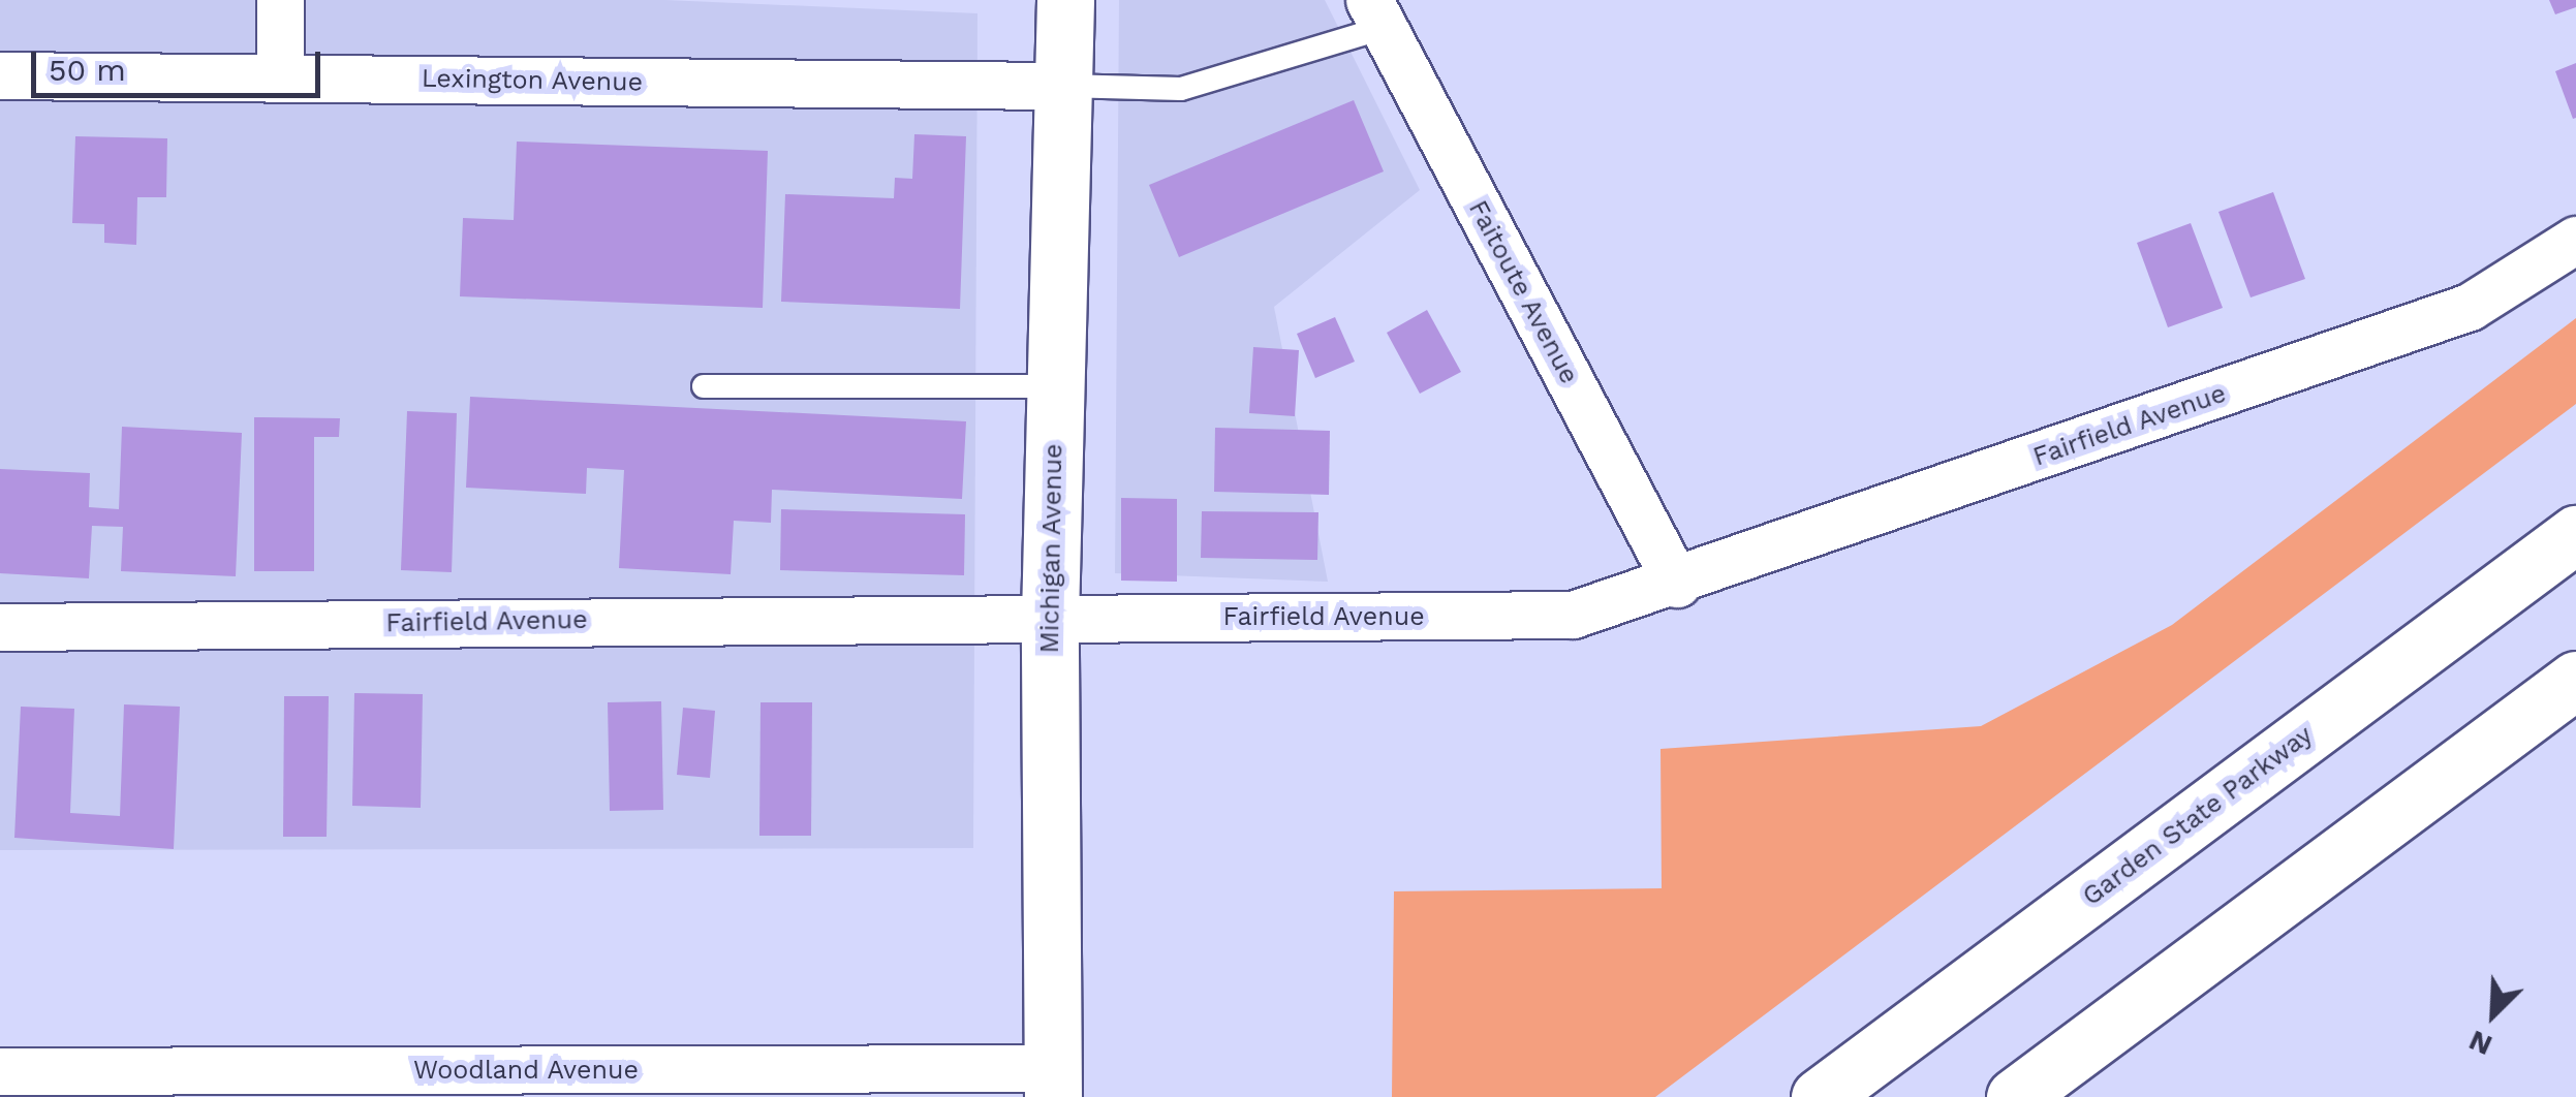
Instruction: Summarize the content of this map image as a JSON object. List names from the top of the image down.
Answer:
{
  "streets": {
    "main road": ["Michigan Avenue", "Garden State Parkway"],
    "street": [
      "Lexington Avenue",
      "Faitoute Avenue",
      "Fairfield Avenue",
      "Woodland Avenue"
    ]
  },
  "crossings": [
    ["Lexington Avenue", "Michigan Avenue"],
    ["Faitoute Avenue", "Fairfield Avenue"],
    ["Fairfield Avenue", "Michigan Avenue"],
    ["Michigan Avenue", "Woodland Avenue"]
  ],
  "scale_bar": "50 m",
  "north": "bottom left"
}
